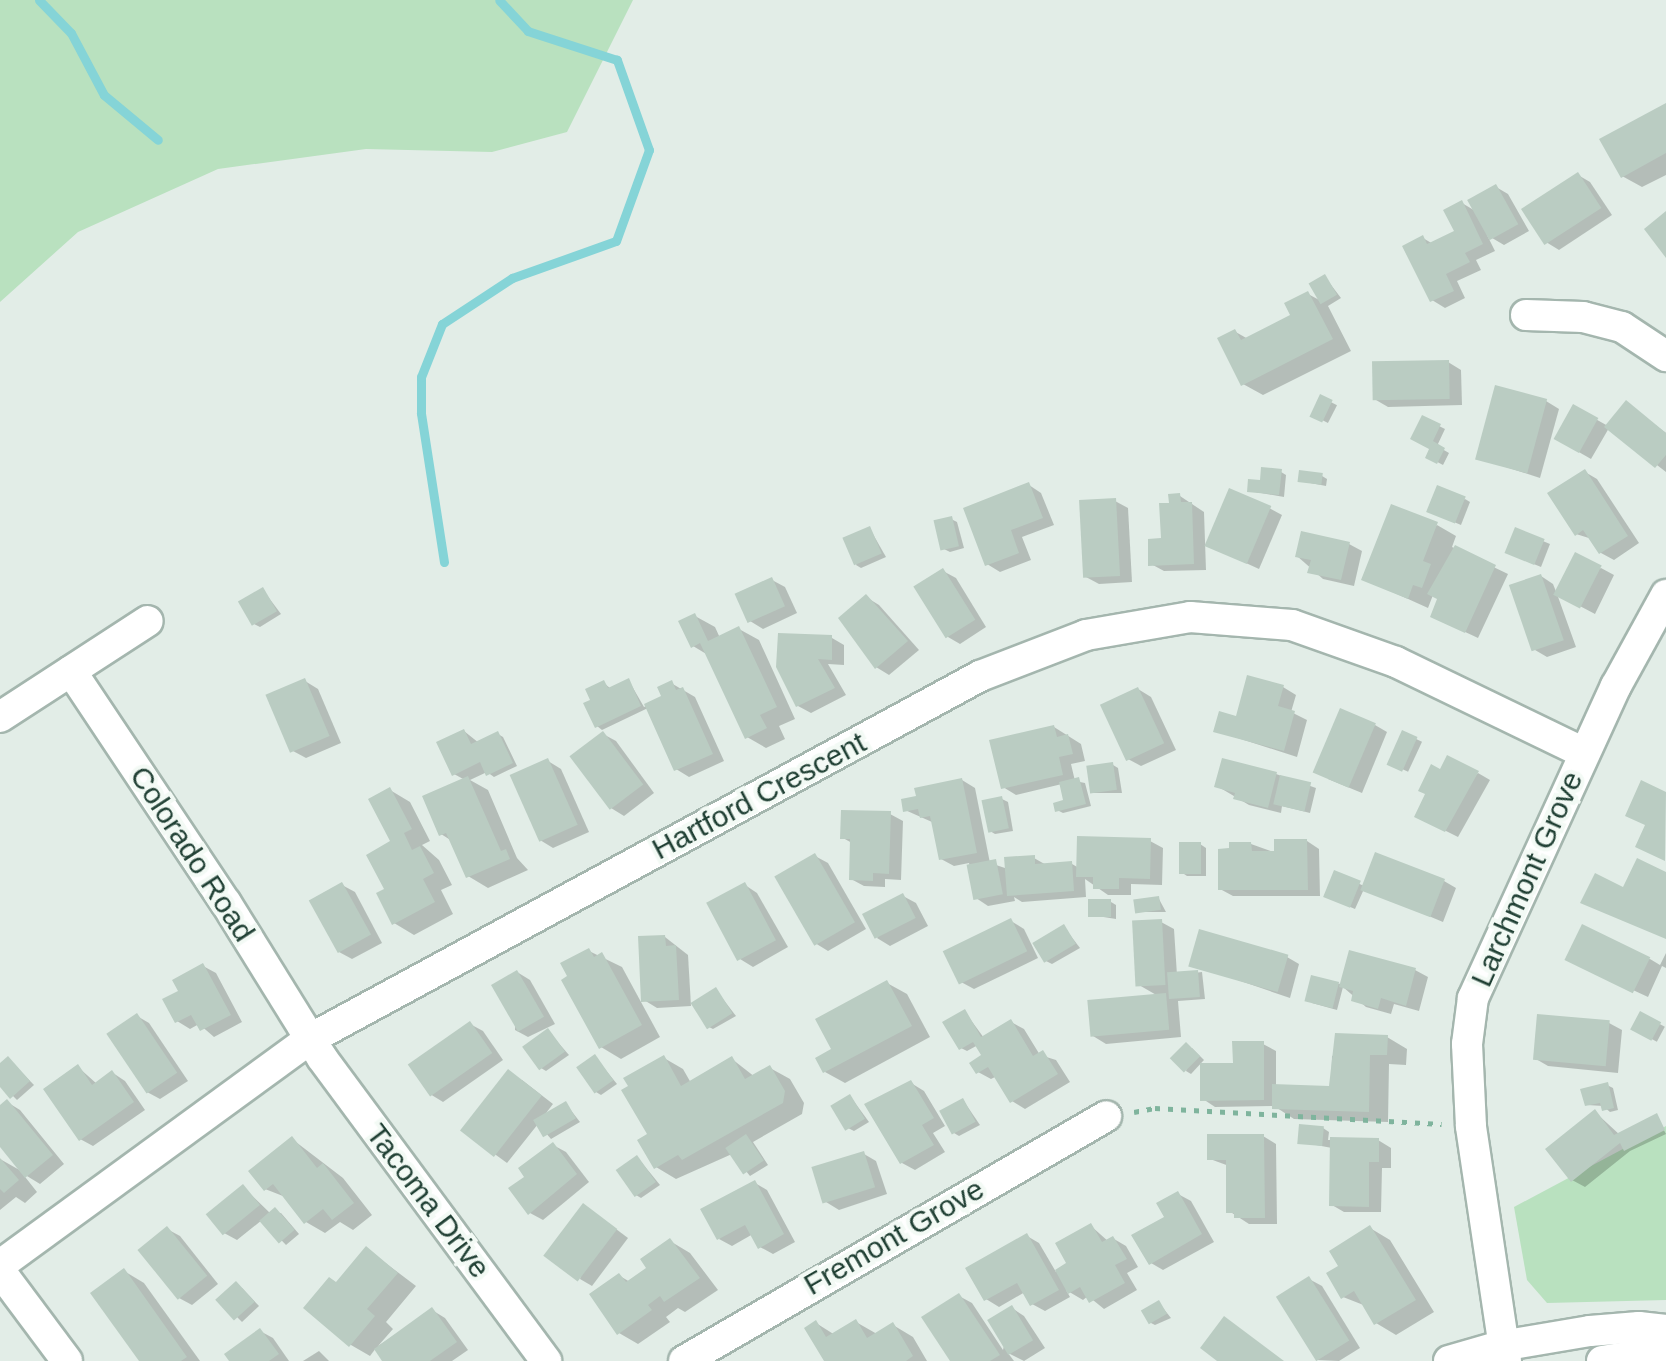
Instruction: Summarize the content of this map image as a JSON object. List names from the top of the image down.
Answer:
{
  "streets": {
    "street": [
      "Hartford Crescent",
      "Colorado Road",
      "Larchmont Grove",
      "Tacoma Drive",
      "Fremont Grove"
    ]
  },
  "crossings": [
    ["Hartford Crescent", "Colorado Road"],
    ["Hartford Crescent", "Larchmont Grove"],
    ["Hartford Crescent", "Tacoma Drive"],
    ["Colorado Road", "Tacoma Drive"]
  ]
}
